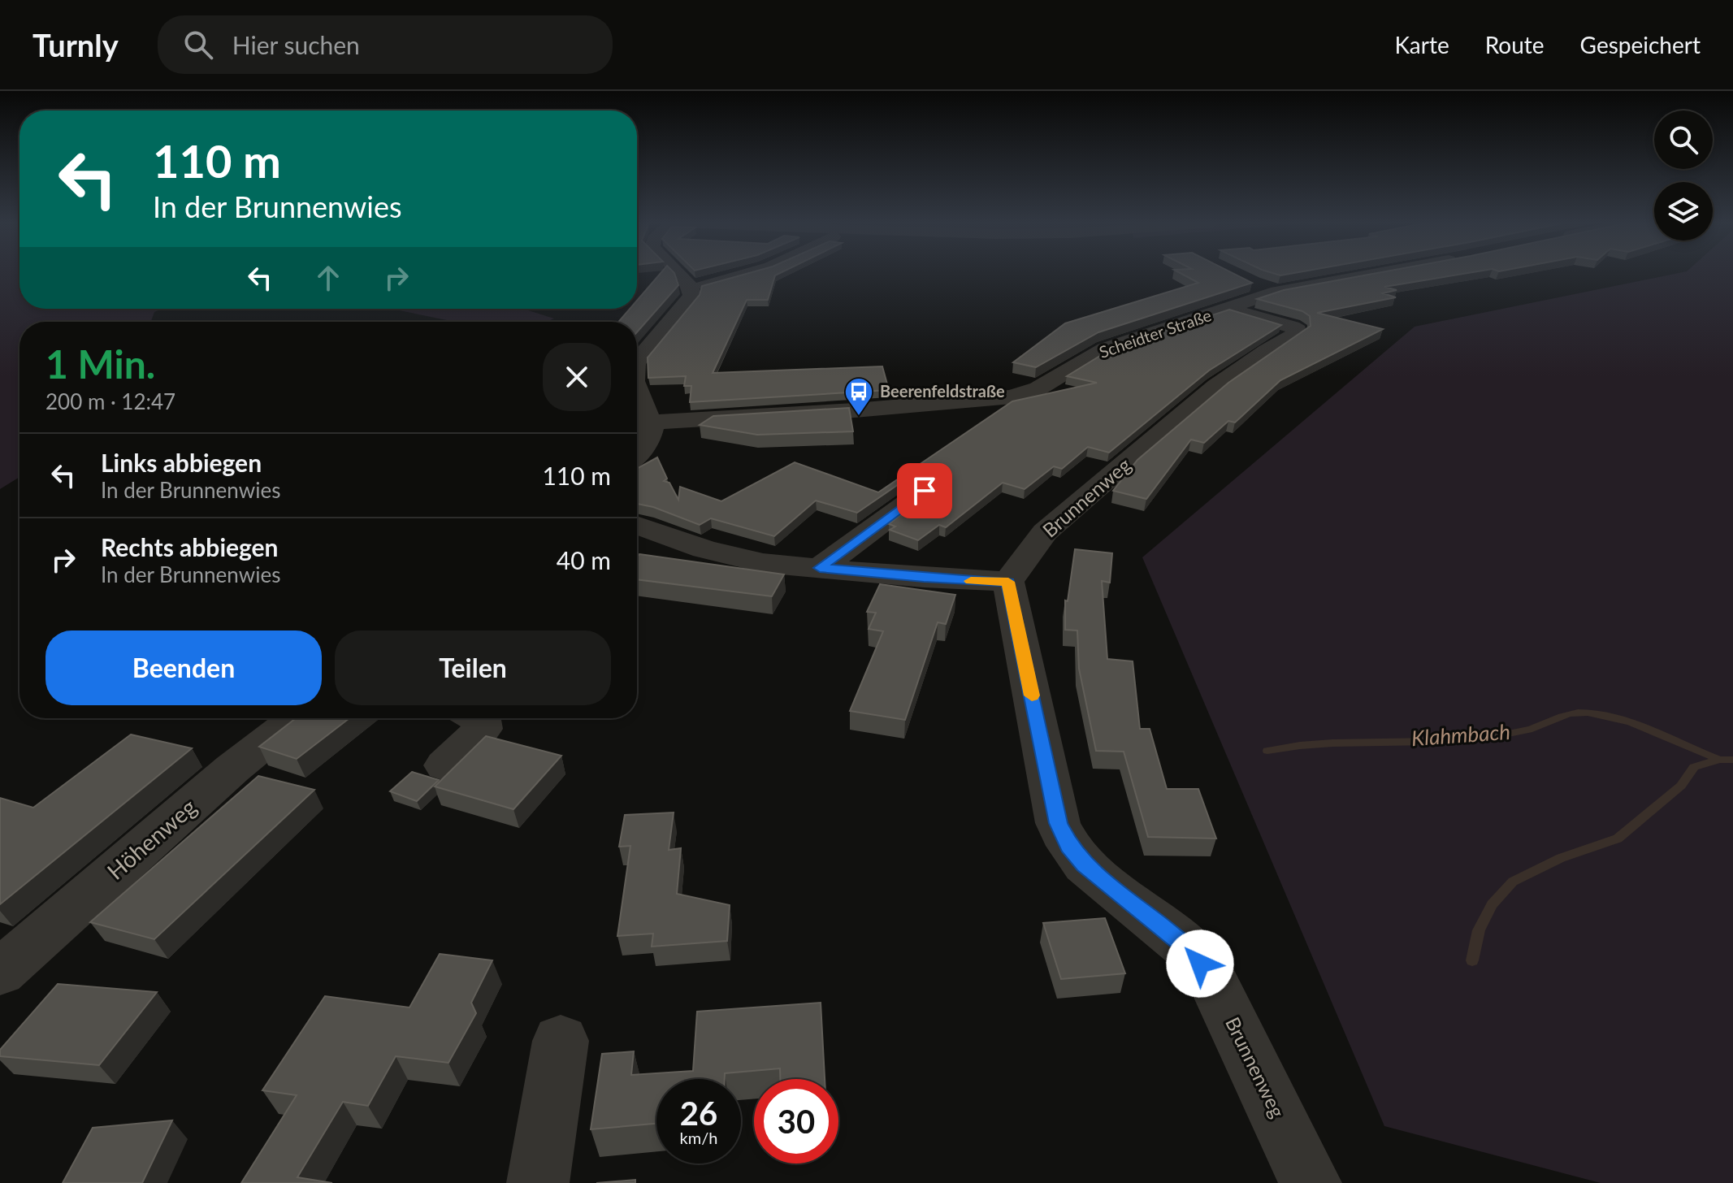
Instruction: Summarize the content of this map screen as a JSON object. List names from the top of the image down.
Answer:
{
  "streets": {
    "street": ["Scheidter Straße", "Brunnenweg", "Höhenweg"]
  },
  "crossings": [
    ["Scheidter Straße", "Brunnenweg"]
  ],
  "water": ["Klahmbach"],
  "places": {
    "bus stop": ["Beerenfeldstraße"]
  },
  "page": {
    "header": "Turnly",
    "search": "Hier suchen",
    "nav": ["Karte", "Route", "Gespeichert"],
    "turn": ["110 m", "In der Brunnenwies"],
    "heading": ["1 Min.", "200 m · 12:47"],
    "list": [
      {
        "name": "Links abbiegen",
        "note": "In der Brunnenwies",
        "value": "110 m"
      },
      {
        "name": "Rechts abbiegen",
        "note": "In der Brunnenwies",
        "value": "40 m"
      }
    ],
    "buttons": ["Beenden", "Teilen"],
    "speed": "26 km/h",
    "limit": "30"
  }
}
